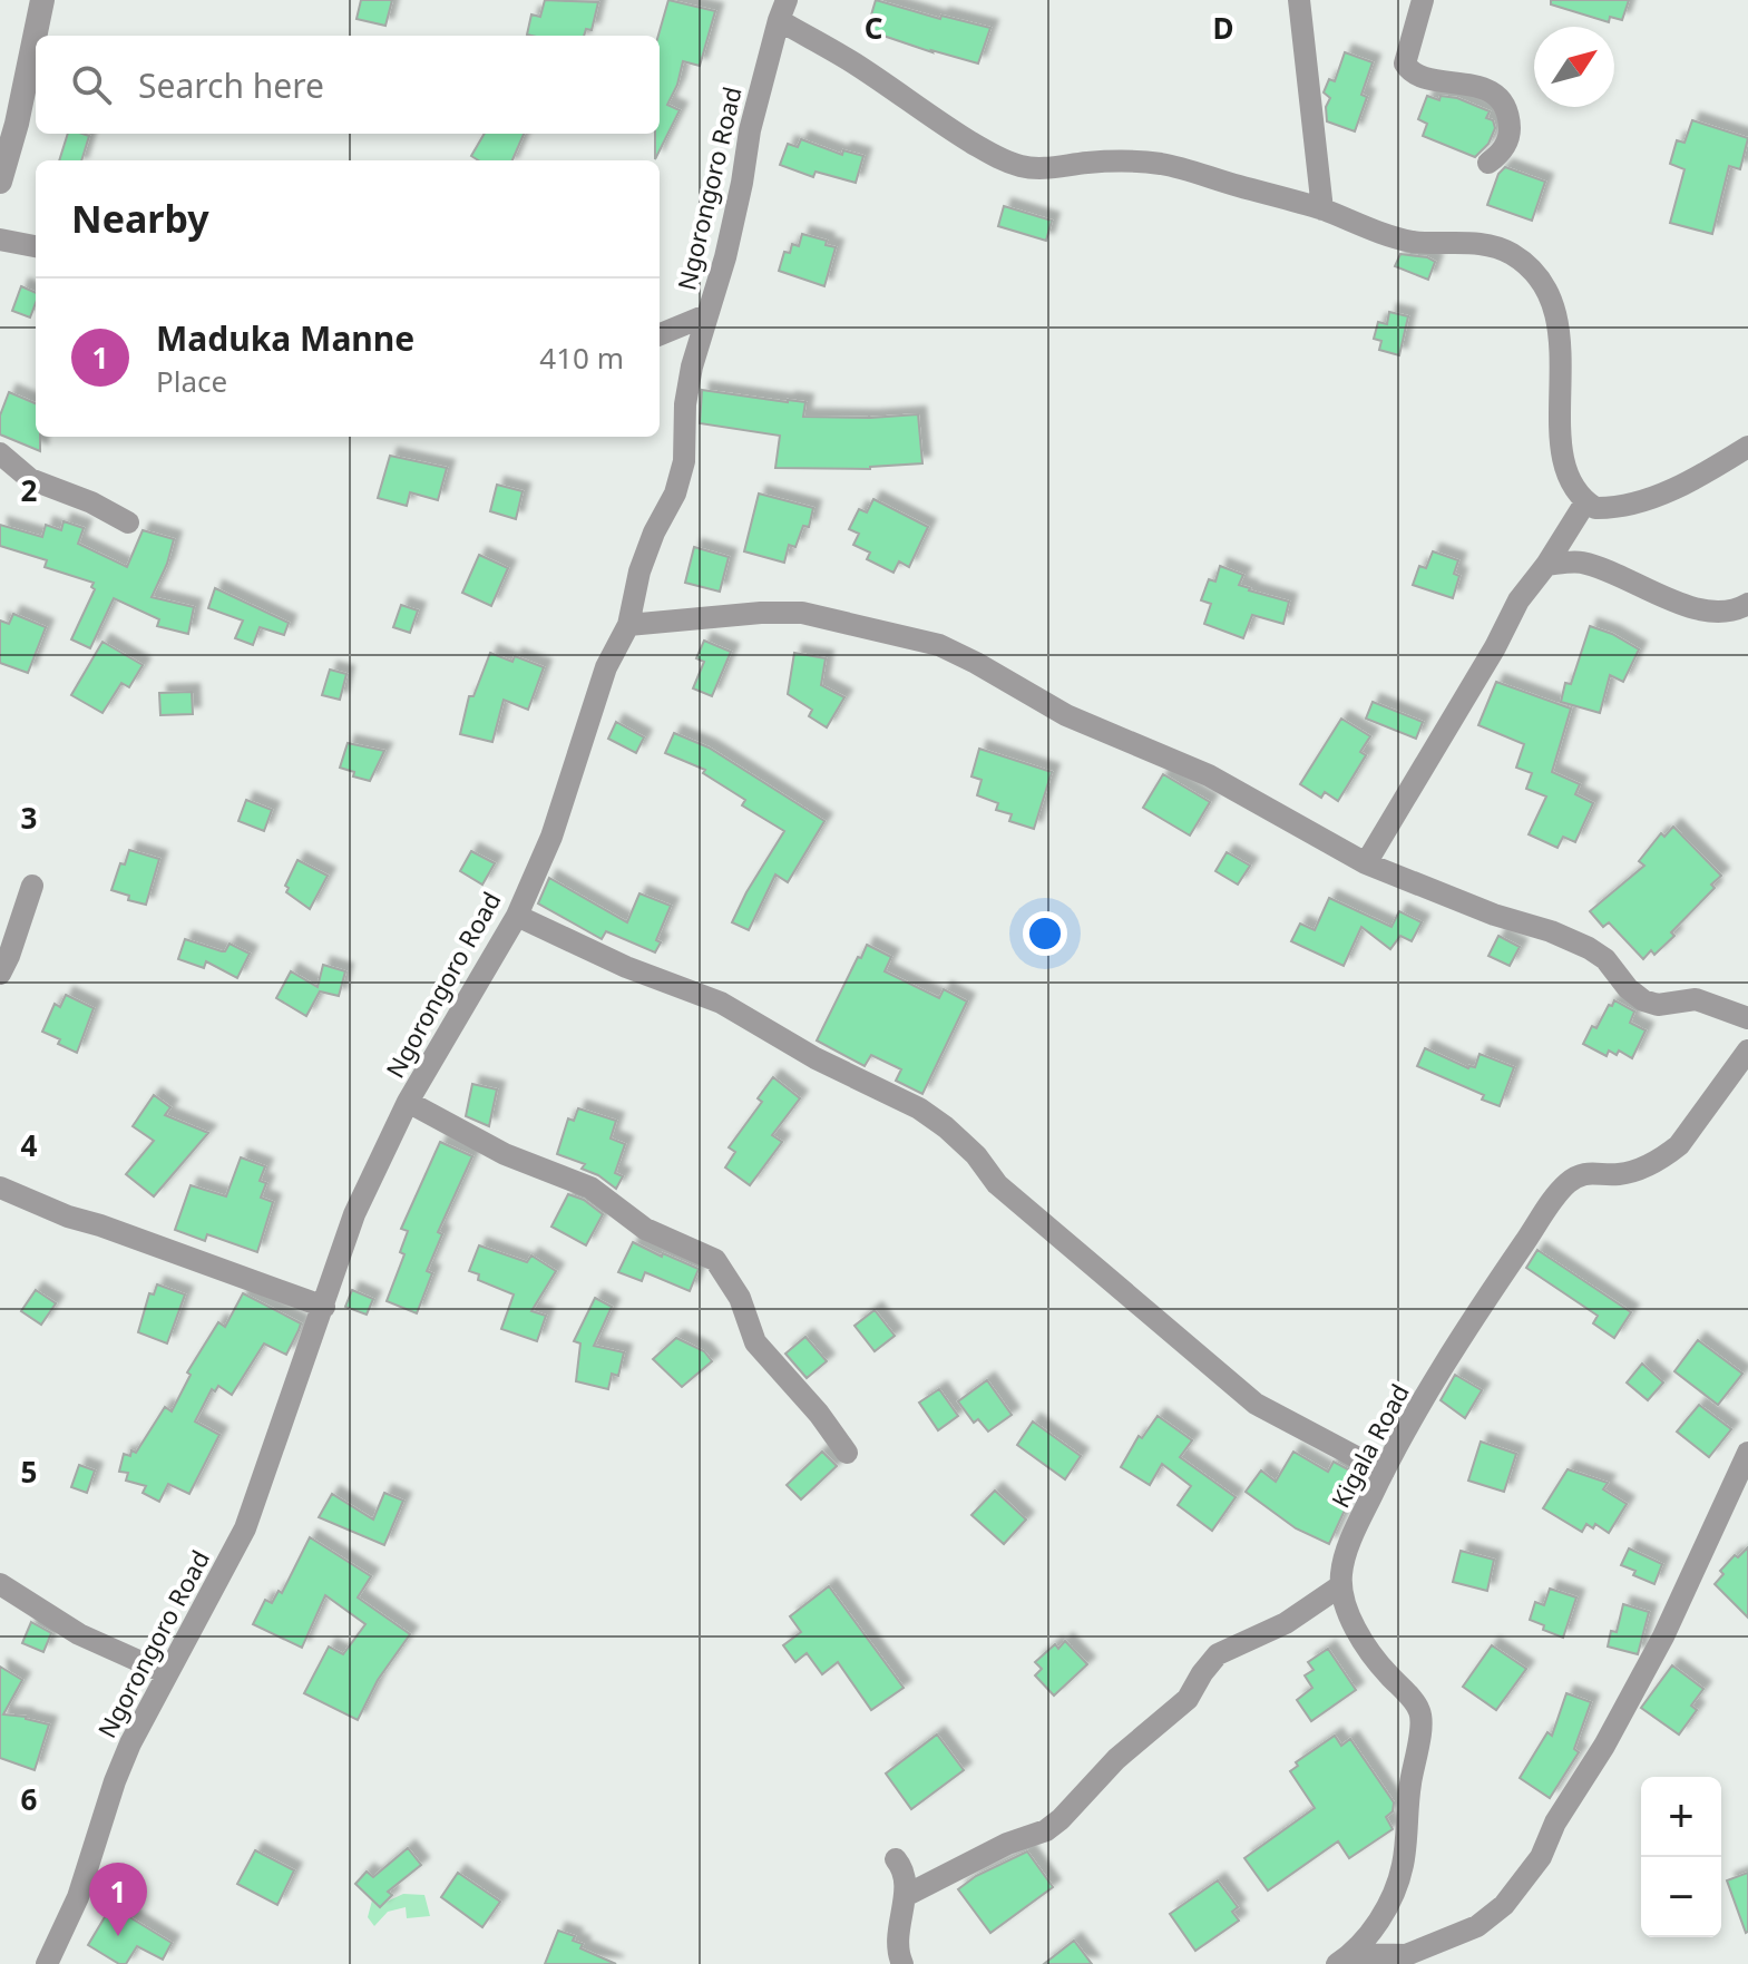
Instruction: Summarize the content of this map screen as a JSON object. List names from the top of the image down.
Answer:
{
  "streets": {
    "street": ["Ngorongoro Road", "Kigala Road"]
  },
  "north": "top right",
  "page": {
    "search": "Search here",
    "heading": "Nearby",
    "list": [
      {
        "mark": "1",
        "name": "Maduka Manne",
        "note": "Place",
        "value": "410 m"
      }
    ],
    "map_buttons": ["+", "−"],
    "pins": "1"
  },
  "grid": {
    "columns": ["C", "D"],
    "rows": [
      "2",
      "3",
      "4",
      "5",
      "6"
    ]
  }
}
